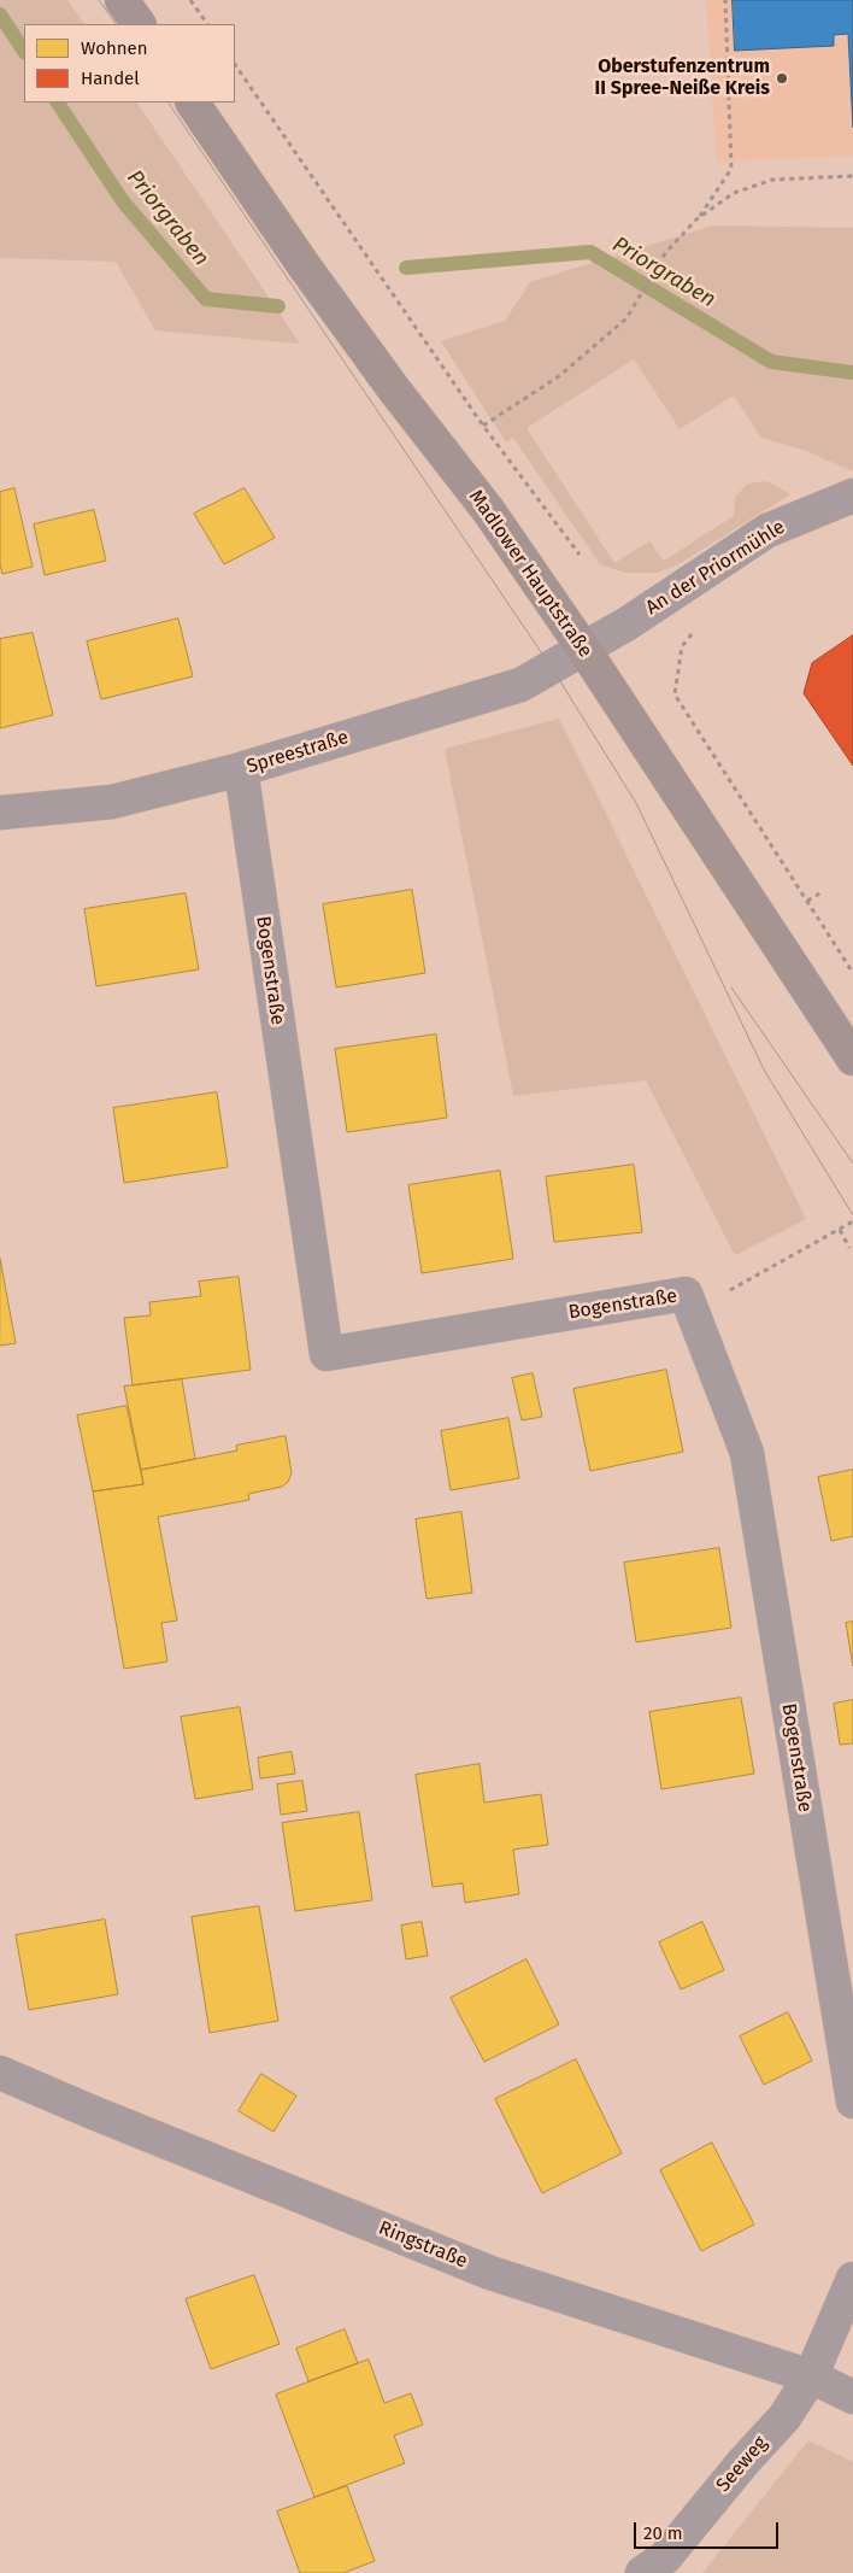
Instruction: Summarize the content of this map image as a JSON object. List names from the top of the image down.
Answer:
{
  "streets": {
    "main road": ["Madlower Hauptstraße"],
    "street": [
      "An der Priormühle",
      "Spreestraße",
      "Bogenstraße",
      "Ringstraße",
      "Seeweg"
    ]
  },
  "crossings": [
    ["An der Priormühle", "Madlower Hauptstraße"],
    ["An der Priormühle", "Spreestraße"],
    ["Madlower Hauptstraße", "Spreestraße"],
    ["Spreestraße", "Bogenstraße"],
    ["Ringstraße", "Seeweg"]
  ],
  "water": ["Priorgraben"],
  "places": ["Oberstufenzentrum II Spree-Neiße Kreis"],
  "legend": ["Wohnen", "Handel"],
  "scale_bar": "20 m"
}
